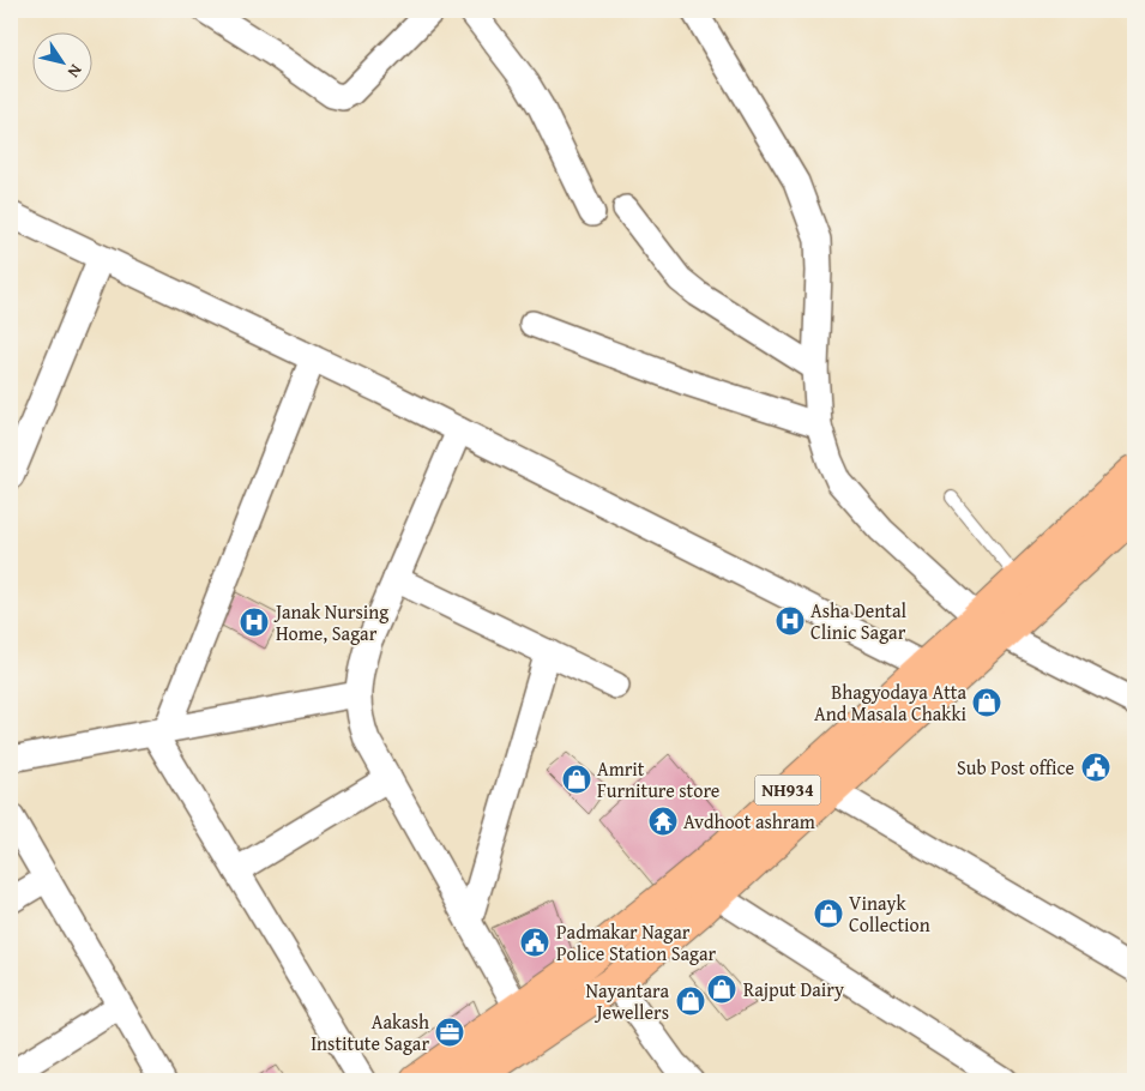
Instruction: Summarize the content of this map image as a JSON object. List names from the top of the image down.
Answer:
{
  "streets": {
    "highway": ["NH934"]
  },
  "places": {
    "hospital": ["Asha Dental Clinic Sagar", "Janak Nursing Home, Sagar"],
    "shop": [
      "Bhagyodaya Atta And Masala Chakki",
      "Amrit Furniture store",
      "Vinayk Collection",
      "Rajput Dairy",
      "Nayantara Jewellers"
    ],
    "public building": ["Sub Post office", "Padmakar Nagar Police Station Sagar"],
    "temple": ["Avdhoot ashram"],
    "office": ["Aakash Institute Sagar"]
  },
  "north": "bottom right"
}
